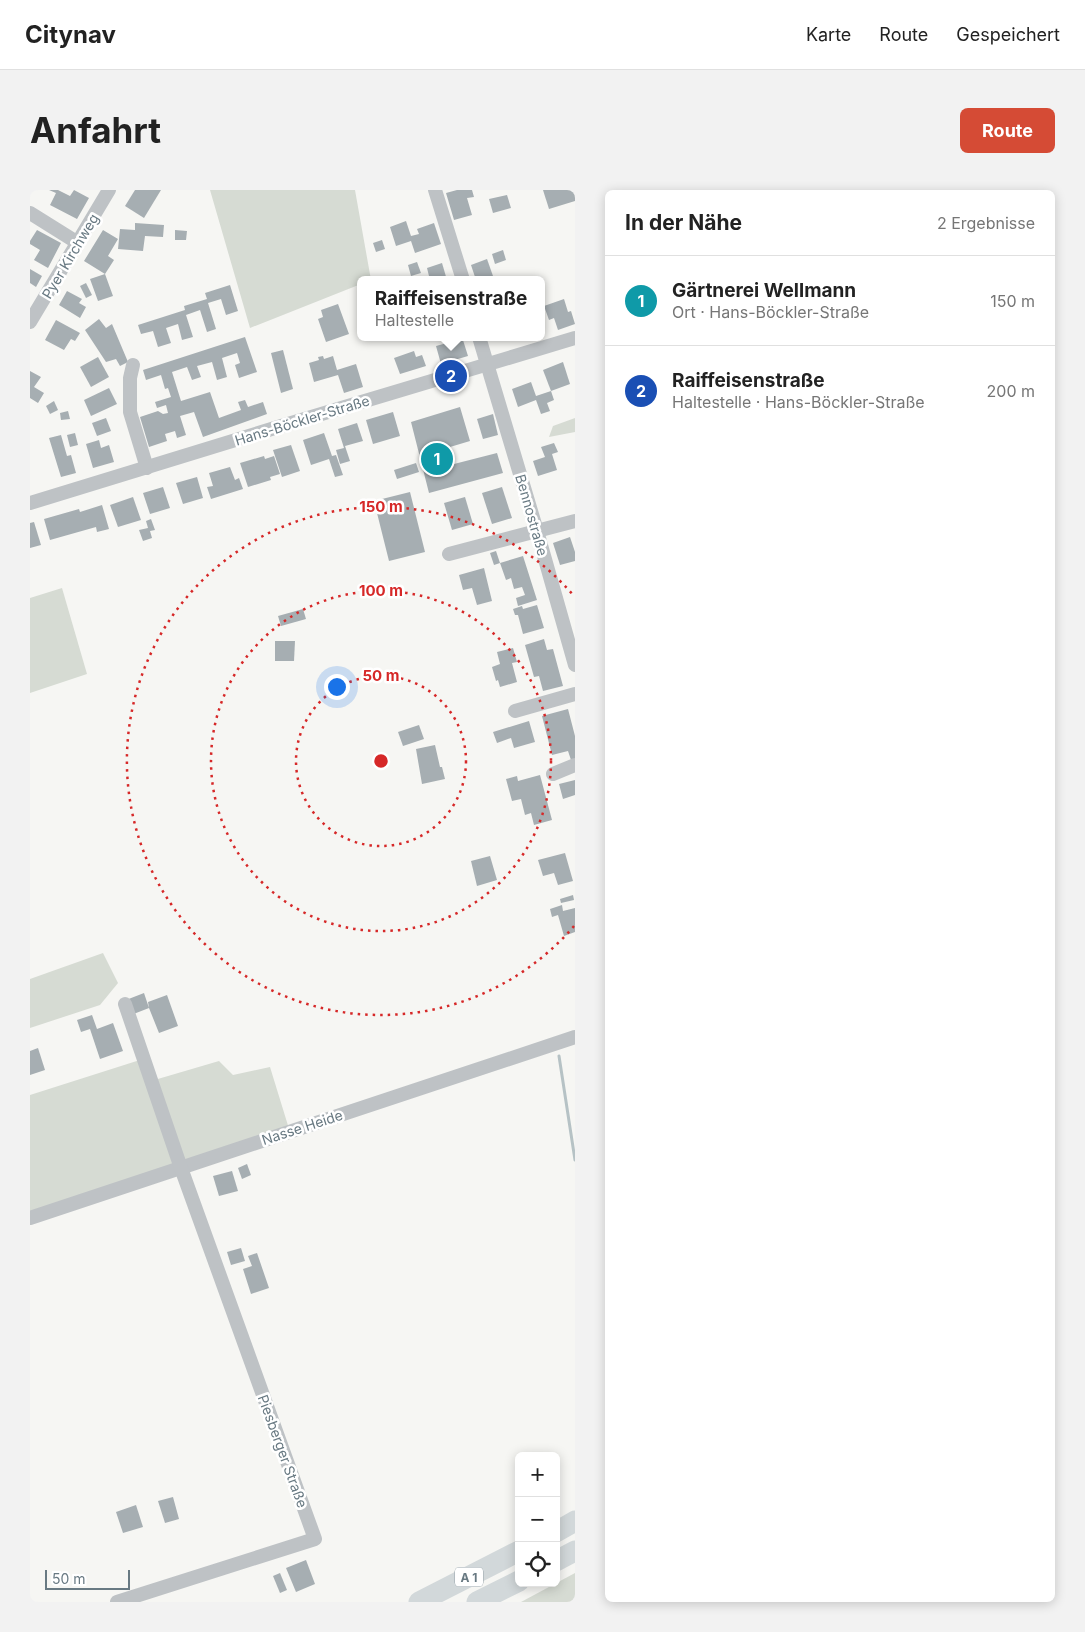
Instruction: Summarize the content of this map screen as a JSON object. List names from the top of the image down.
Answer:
{
  "streets": {
    "highway": ["A 1"],
    "street": [
      "Pyer Kirchweg",
      "Hans-Böckler-Straße",
      "Bennostraße",
      "Nasse Heide",
      "Piesberger Straße"
    ]
  },
  "crossings": [
    ["Hans-Böckler-Straße", "Bennostraße"],
    ["Nasse Heide", "Piesberger Straße"]
  ],
  "scale_bar": "50 m",
  "page": {
    "header": "Citynav",
    "nav": ["Karte", "Route", "Gespeichert"],
    "buttons": "Route",
    "title": "Anfahrt",
    "heading": ["In der Nähe", "2 Ergebnisse"],
    "list": [
      {
        "mark": "1",
        "name": "Gärtnerei Wellmann",
        "note": "Ort · Hans-Böckler-Straße",
        "value": "150 m"
      },
      {
        "mark": "2",
        "name": "Raiffeisenstraße",
        "note": "Haltestelle · Hans-Böckler-Straße",
        "value": "200 m"
      }
    ],
    "popup": ["Raiffeisenstraße", "Haltestelle"],
    "pins": ["2", "1"],
    "map_buttons": ["+", "−"],
    "scale": "50 m"
  },
  "rings": ["150 m", "100 m", "50 m"]
}
